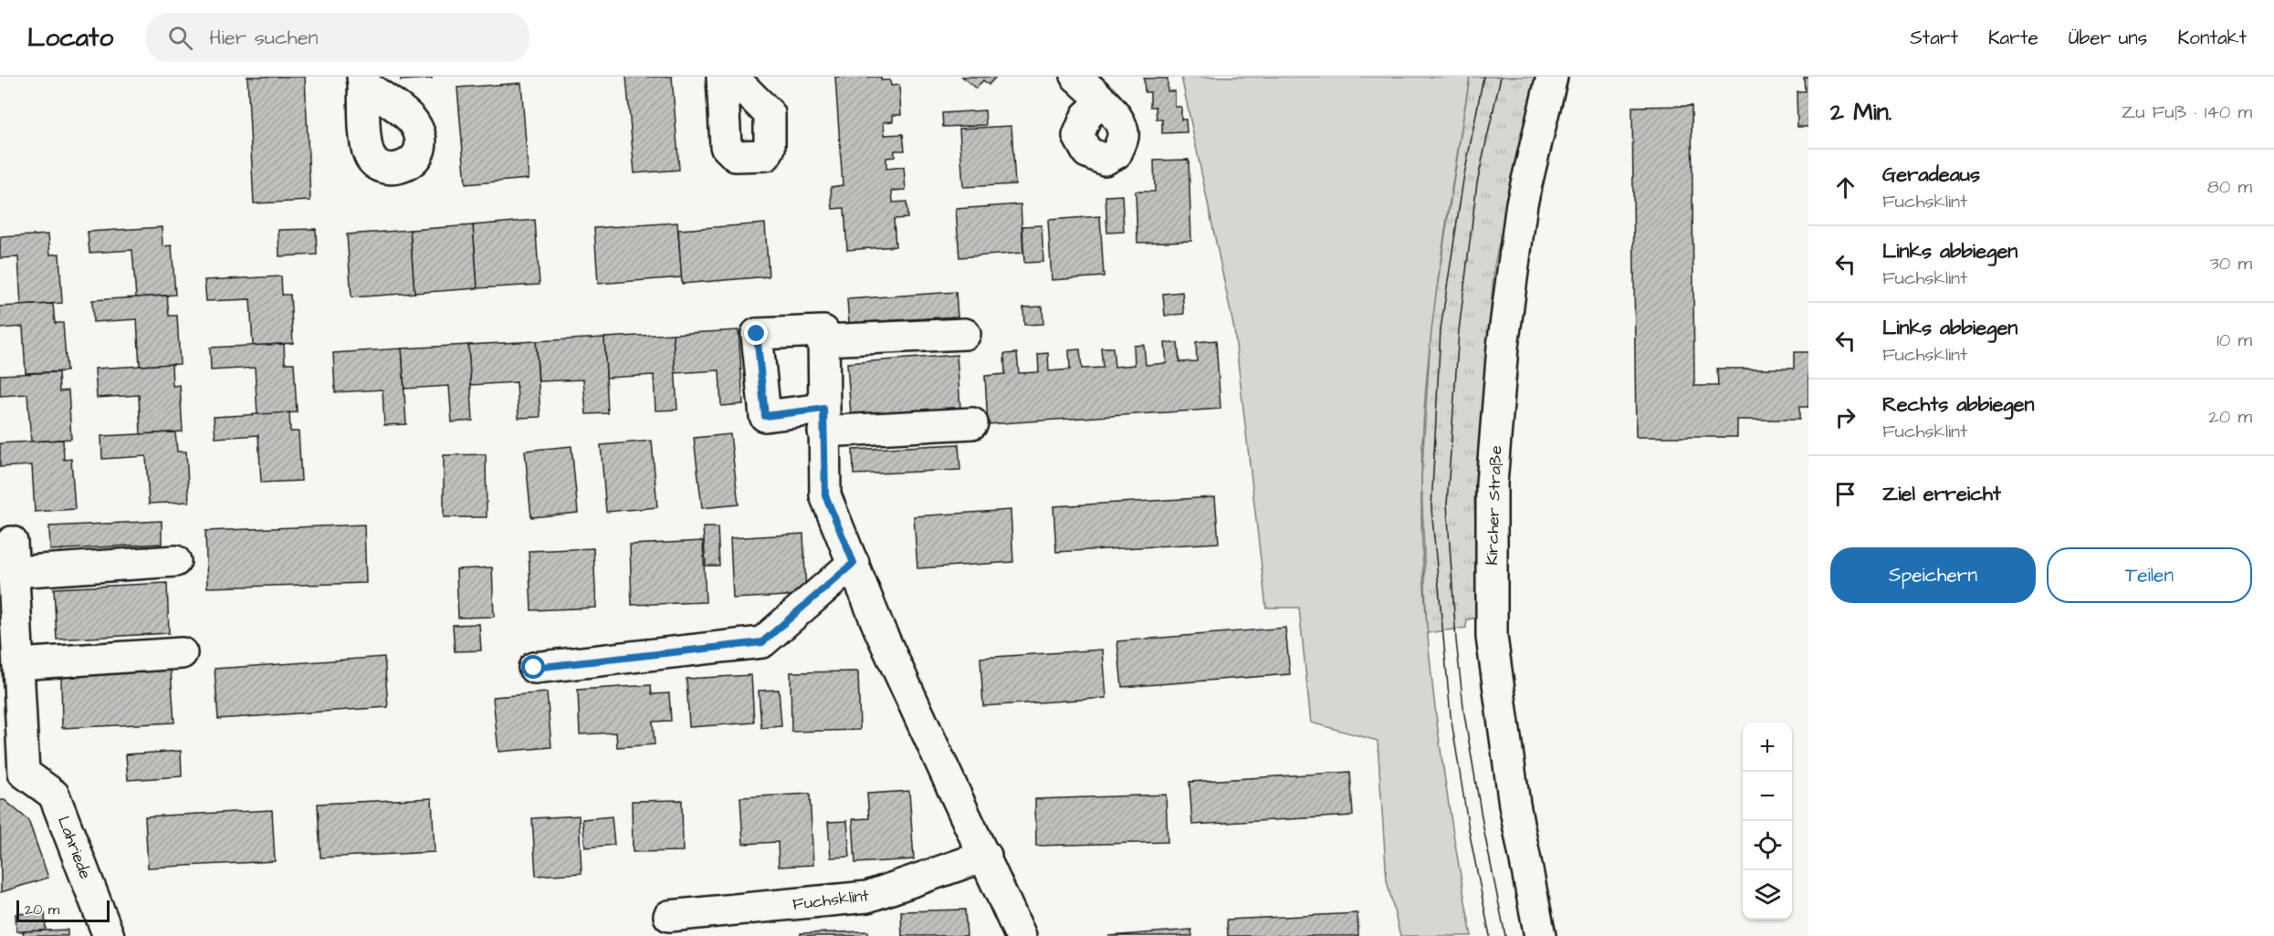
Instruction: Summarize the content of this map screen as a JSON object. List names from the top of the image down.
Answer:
{
  "streets": {
    "street": ["Kircher Straße", "Lahriede", "Fuchsklint"]
  },
  "scale_bar": "20 m",
  "page": {
    "header": "Locato",
    "search": "Hier suchen",
    "nav": [
      "Start",
      "Karte",
      "Über uns",
      "Kontakt"
    ],
    "heading": ["2 Min.", "Zu Fuß · 140 m"],
    "list": [
      ["Geradeaus", "Fuchsklint", "80 m"],
      ["Links abbiegen", "Fuchsklint", "30 m"],
      ["Links abbiegen", "Fuchsklint", "10 m"],
      ["Rechts abbiegen", "Fuchsklint", "20 m"],
      "Ziel erreicht"
    ],
    "buttons": ["Speichern", "Teilen"],
    "map_buttons": ["+", "−"],
    "scale": "20 m"
  }
}
